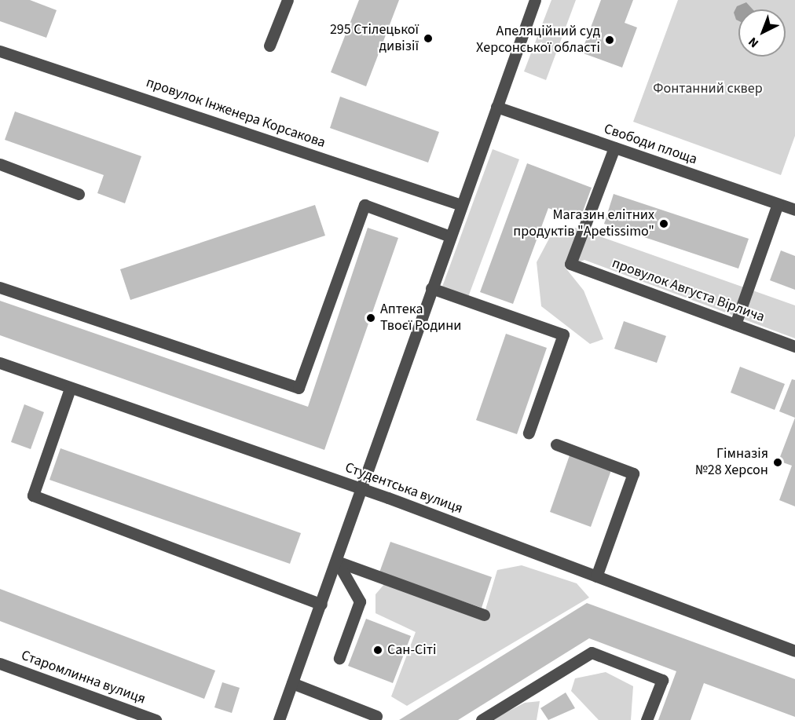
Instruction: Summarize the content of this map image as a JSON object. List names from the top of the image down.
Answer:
{
  "streets": {
    "street": [
      "провулок Інженера Корсакова",
      "Свободи площа",
      "провулок Августа Вірлича",
      "Студентська вулиця",
      "Старомлинна вулиця"
    ]
  },
  "crossings": [
    ["Свободи площа", "провулок Августа Вірлича"]
  ],
  "parks": ["Фонтанний сквер"],
  "places": [
    "295 Стілецької дивізії",
    "Апеляційний суд Херсонської області",
    "Магазин елітних продуктів \"Apetissimo\"",
    "Аптека Твоєї Родини",
    "Гімназія №28 Херсон",
    "Сан-Сіті"
  ],
  "north": "bottom left"
}
